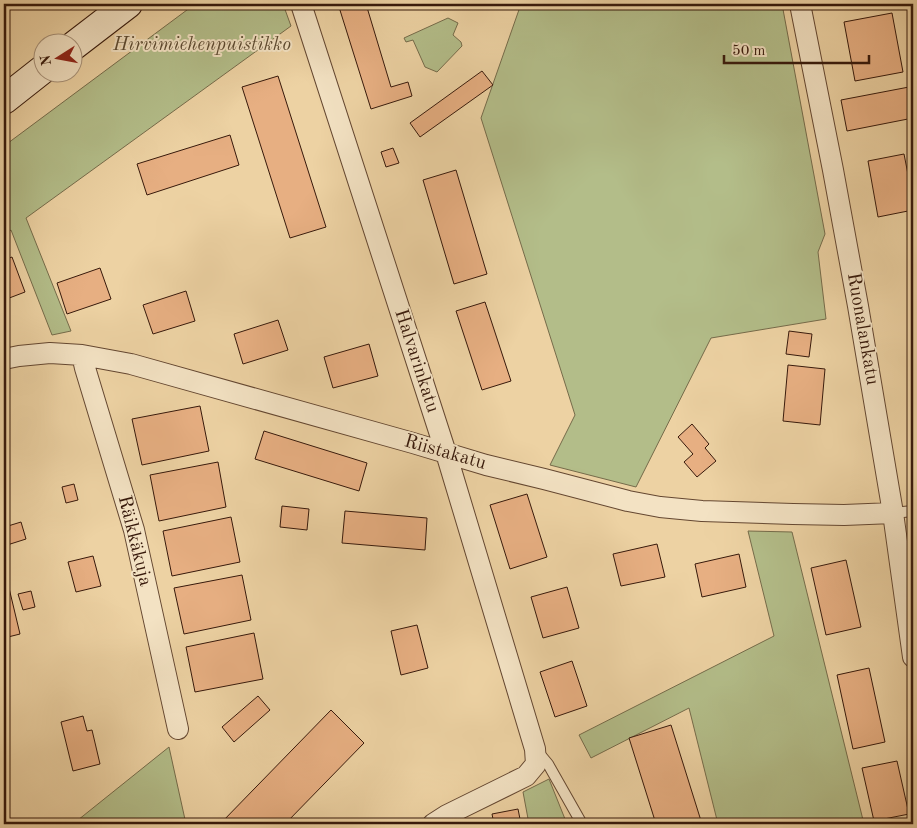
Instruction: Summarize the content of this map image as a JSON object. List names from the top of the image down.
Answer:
{
  "streets": {
    "street": [
      "Ruonalankatu",
      "Halvarinkatu",
      "Riistakatu",
      "Räikkäkuja"
    ]
  },
  "crossings": [
    ["Ruonalankatu", "Riistakatu"],
    ["Halvarinkatu", "Riistakatu"],
    ["Riistakatu", "Räikkäkuja"]
  ],
  "parks": ["Hirvimiehenpuistikko"],
  "scale_bar": "50 m",
  "north": "left"
}
